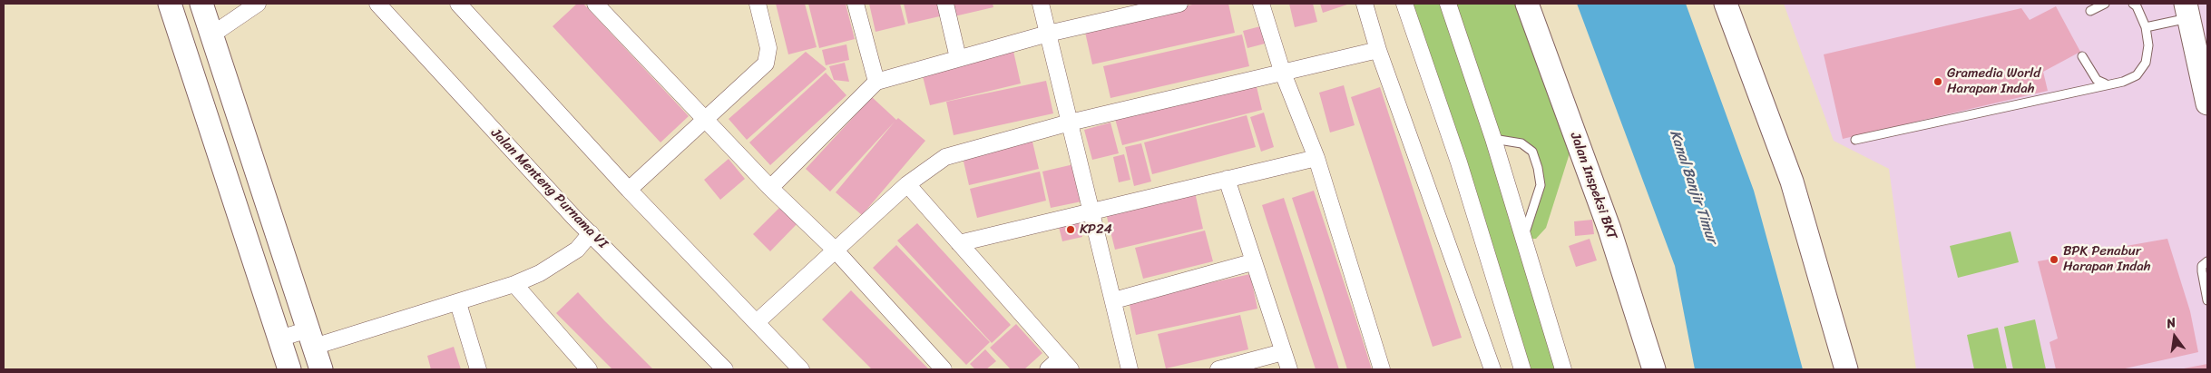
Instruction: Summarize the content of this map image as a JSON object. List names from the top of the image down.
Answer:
{
  "streets": {
    "street": ["Jalan Inspeksi BKT", "Jalan Menteng Purnama VI"]
  },
  "water": ["Kanal Banjir Timur"],
  "places": ["Gramedia World Harapan Indah", "KP24", "BPK Penabur Harapan Indah"],
  "north": "top"
}
